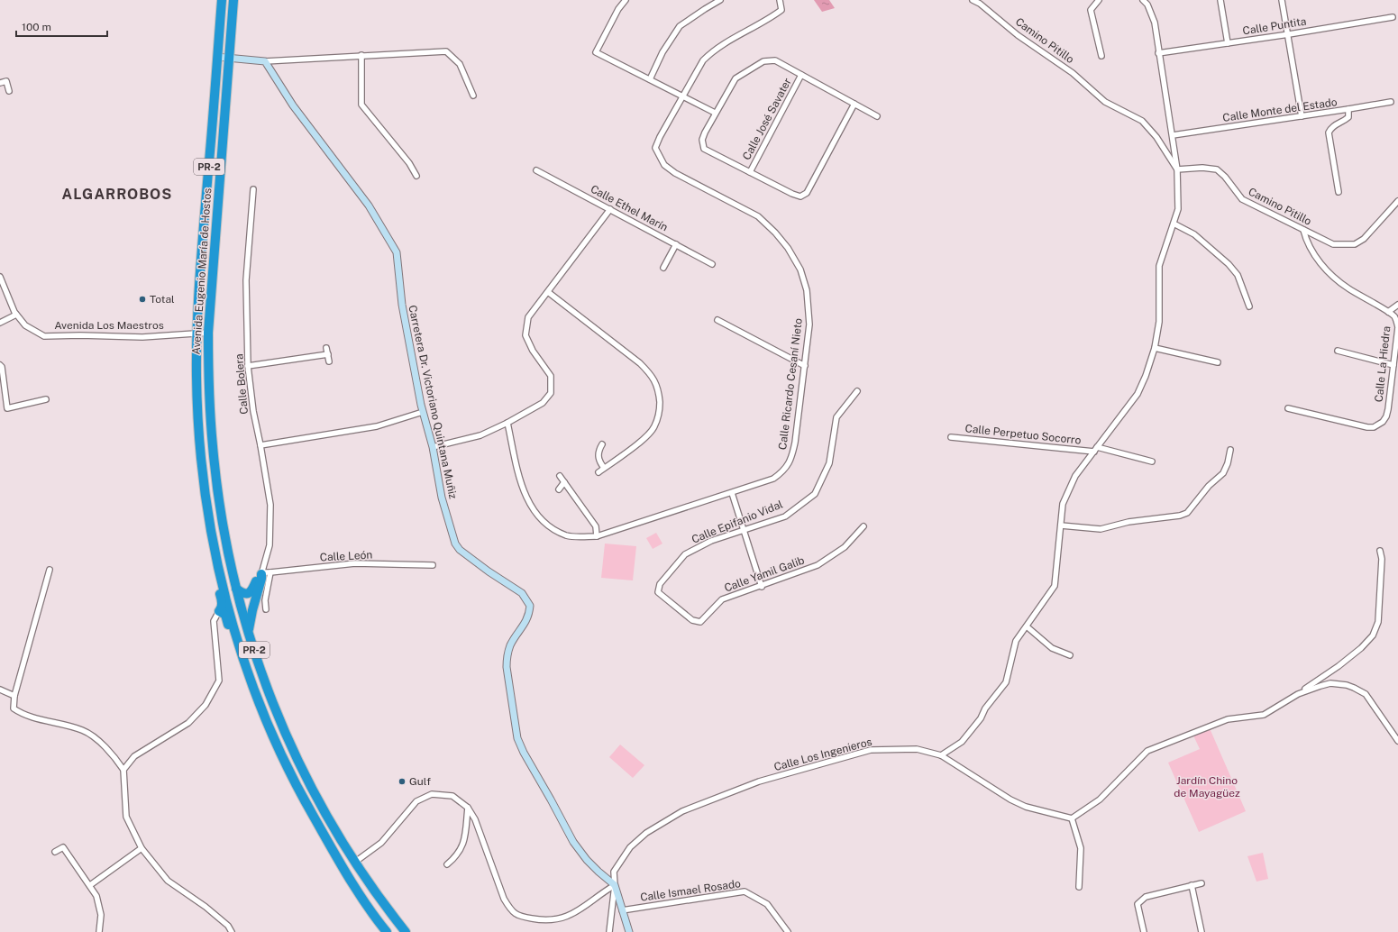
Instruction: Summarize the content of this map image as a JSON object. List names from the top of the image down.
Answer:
{
  "streets": {
    "highway": ["PR-2", "Avenida Eugenio María de Hostos"],
    "street": [
      "Calle Puntita",
      "Camino Pitillo",
      "Calle Monte del Estado",
      "Calle José Savater",
      "Calle Ethel Marín",
      "Avenida Los Maestros",
      "Calle La Hiedra",
      "Calle Bolera",
      "Calle Ricardo Cesaní Nieto",
      "Carretera Dr. Victoriano Quintana Muñiz",
      "Calle Perpetuo Socorro",
      "Calle Epifanio Vidal",
      "Calle León",
      "Calle Yamil Galib",
      "Calle Los Ingenieros",
      "Calle Ismael Rosado"
    ]
  },
  "crossings": [
    ["Camino Pitillo", "Calle La Hiedra"],
    ["Avenida Eugenio María de Hostos", "Avenida Los Maestros"],
    ["Calle Bolera", "Calle León"],
    ["Carretera Dr. Victoriano Quintana Muñiz", "Calle Los Ingenieros"],
    ["Calle Epifanio Vidal", "Calle Yamil Galib"]
  ],
  "districts": ["ALGARROBOS"],
  "parks": ["Jardín Chino de Mayagüez"],
  "places": ["Total", "Gulf"],
  "scale_bar": "100 m"
}
